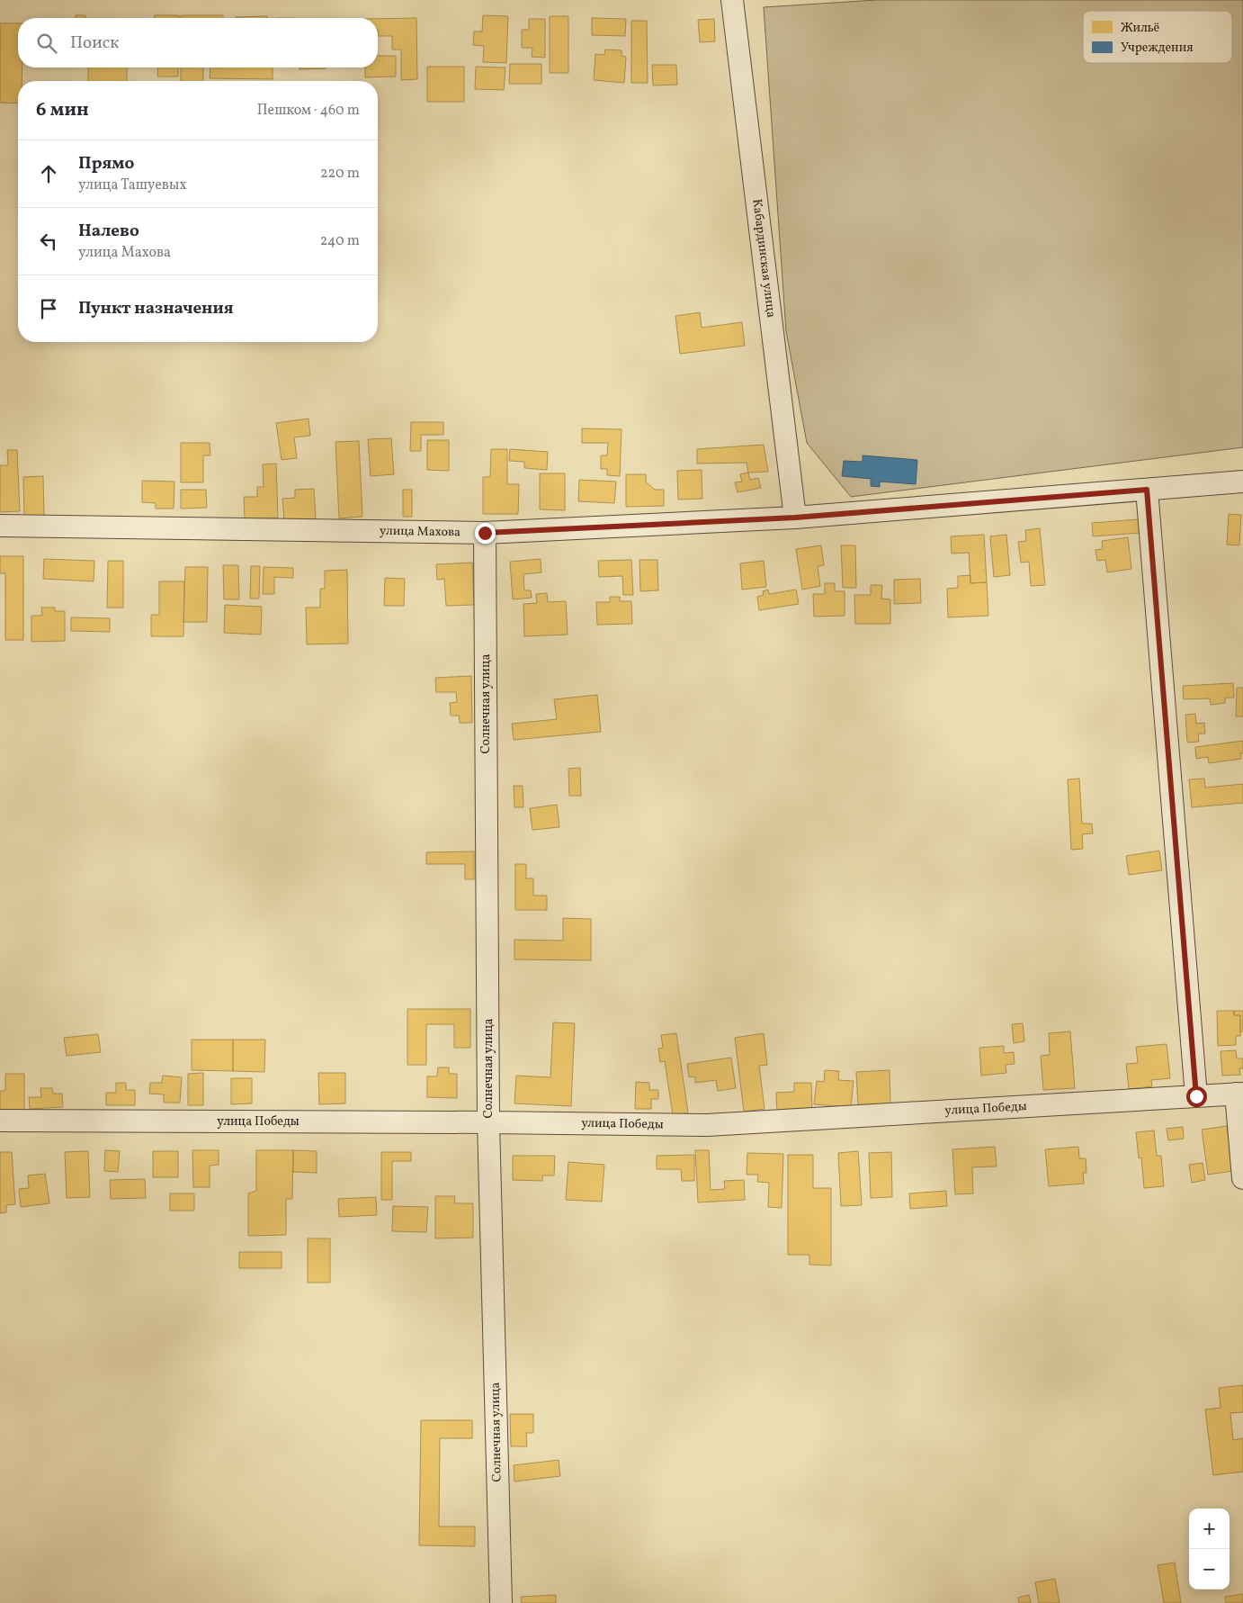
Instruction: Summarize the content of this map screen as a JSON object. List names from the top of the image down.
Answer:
{
  "streets": {
    "street": [
      "Кабардинская улица",
      "улица Махова",
      "Солнечная улица",
      "улица Победы"
    ]
  },
  "crossings": [
    ["Кабардинская улица", "улица Махова"],
    ["улица Махова", "Солнечная улица"],
    ["Солнечная улица", "улица Победы"]
  ],
  "legend": ["Жильё", "Учреждения"],
  "page": {
    "search": "Поиск",
    "heading": ["6 мин", "Пешком · 460 m"],
    "list": [
      ["Прямо", "улица Ташуевых", "220 m"],
      ["Налево", "улица Махова", "240 m"],
      "Пункт назначения"
    ],
    "map_buttons": ["+", "−"]
  }
}
